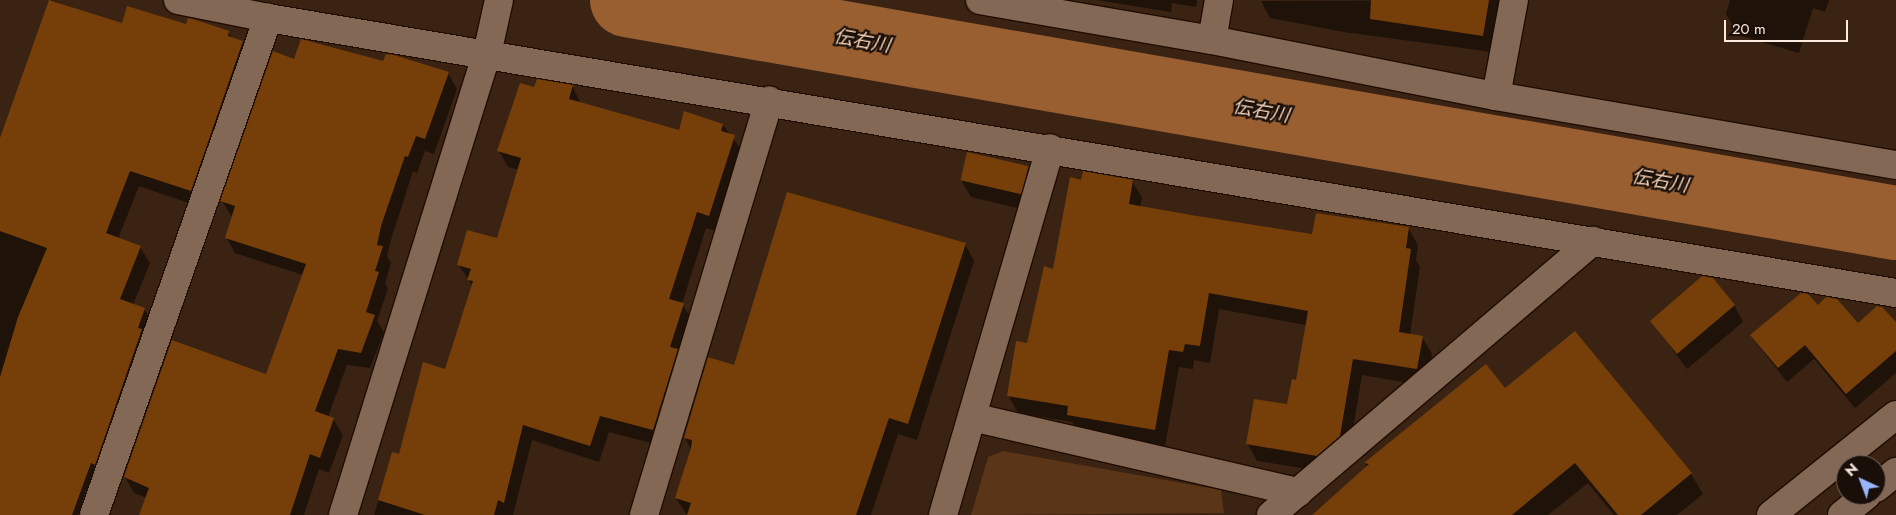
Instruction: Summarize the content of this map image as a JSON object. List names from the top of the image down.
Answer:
{
  "water": ["伝右川"],
  "scale_bar": "20 m",
  "north": "top left"
}
